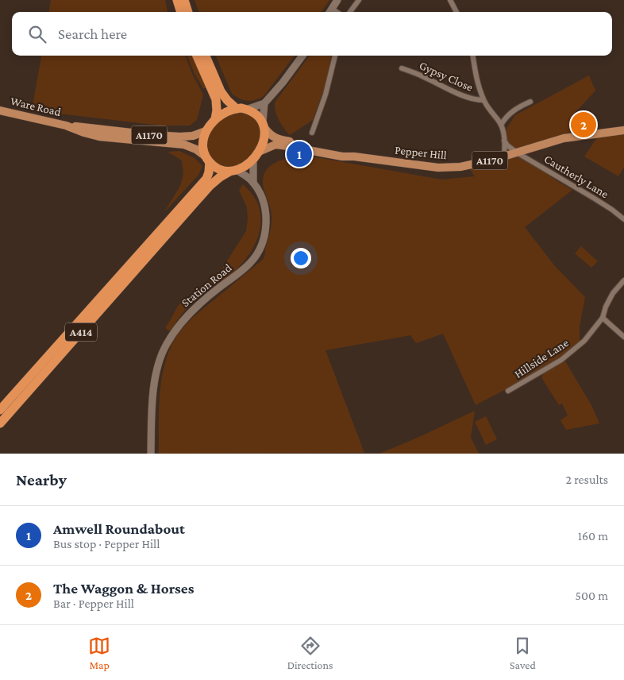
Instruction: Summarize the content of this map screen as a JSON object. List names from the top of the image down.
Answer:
{
  "streets": {
    "highway": ["A414"],
    "main road": [
      "Ware Road",
      "A1170",
      "Pepper Hill",
      "Station Road"
    ],
    "street": ["Gypsy Close", "Cautherly Lane", "Hillside Lane"]
  },
  "crossings": [
    ["Ware Road", "Pepper Hill"],
    ["Ware Road", "Station Road"],
    ["Ware Road", "A414"],
    ["Pepper Hill", "Cautherly Lane"],
    ["Pepper Hill", "Station Road"],
    ["Pepper Hill", "A414"],
    ["Station Road", "A414"]
  ],
  "page": {
    "search": "Search here",
    "pins": ["2", "1"],
    "heading": ["Nearby", "2 results"],
    "list": [
      {
        "mark": "1",
        "name": "Amwell Roundabout",
        "note": "Bus stop · Pepper Hill",
        "value": "160 m"
      },
      {
        "mark": "2",
        "name": "The Waggon & Horses",
        "note": "Bar · Pepper Hill",
        "value": "500 m"
      }
    ],
    "nav": ["Map", "Directions", "Saved"]
  }
}
